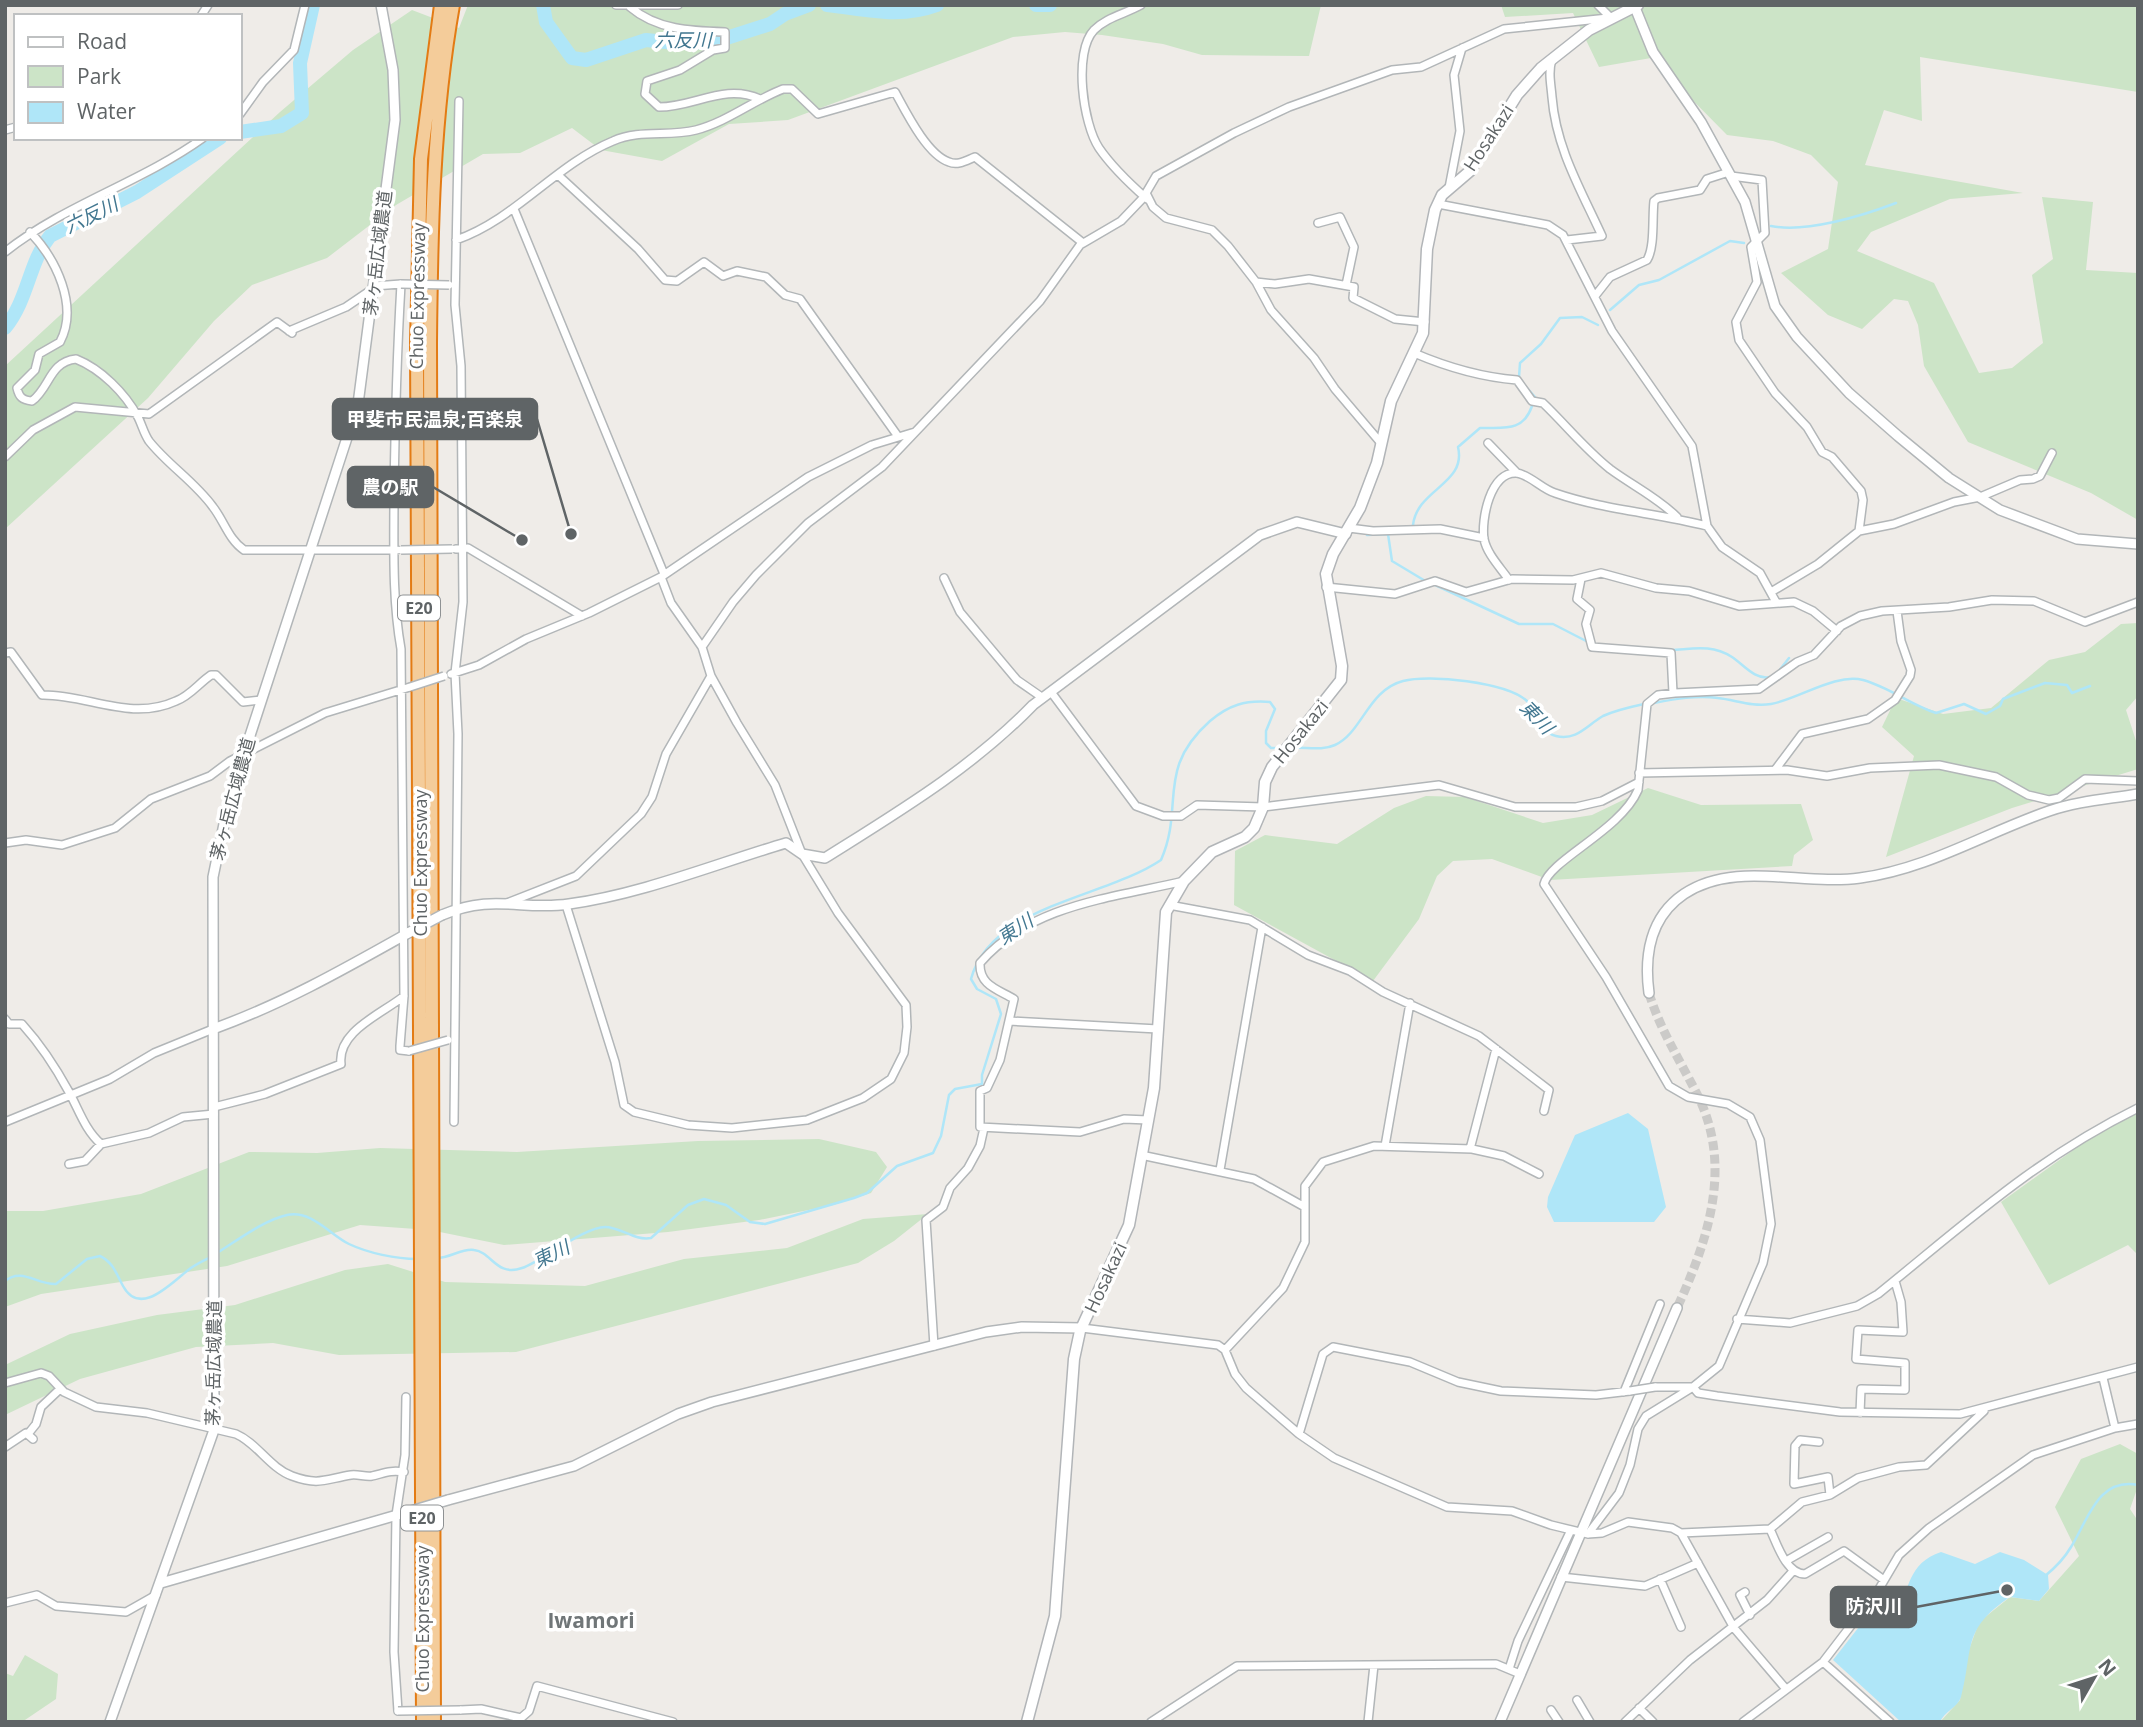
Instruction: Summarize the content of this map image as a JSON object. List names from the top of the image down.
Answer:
{
  "streets": {
    "highway": ["Chuo Expressway", "E20"],
    "main road": ["Hosakazi"],
    "street": ["茅ヶ岳広域農道"]
  },
  "districts": ["Iwamori"],
  "water": ["六反川", "東川"],
  "places": ["甲斐市民温泉;百楽泉", "農の駅", "防沢川"],
  "legend": ["Road", "Park", "Water"],
  "north": "top right"
}
